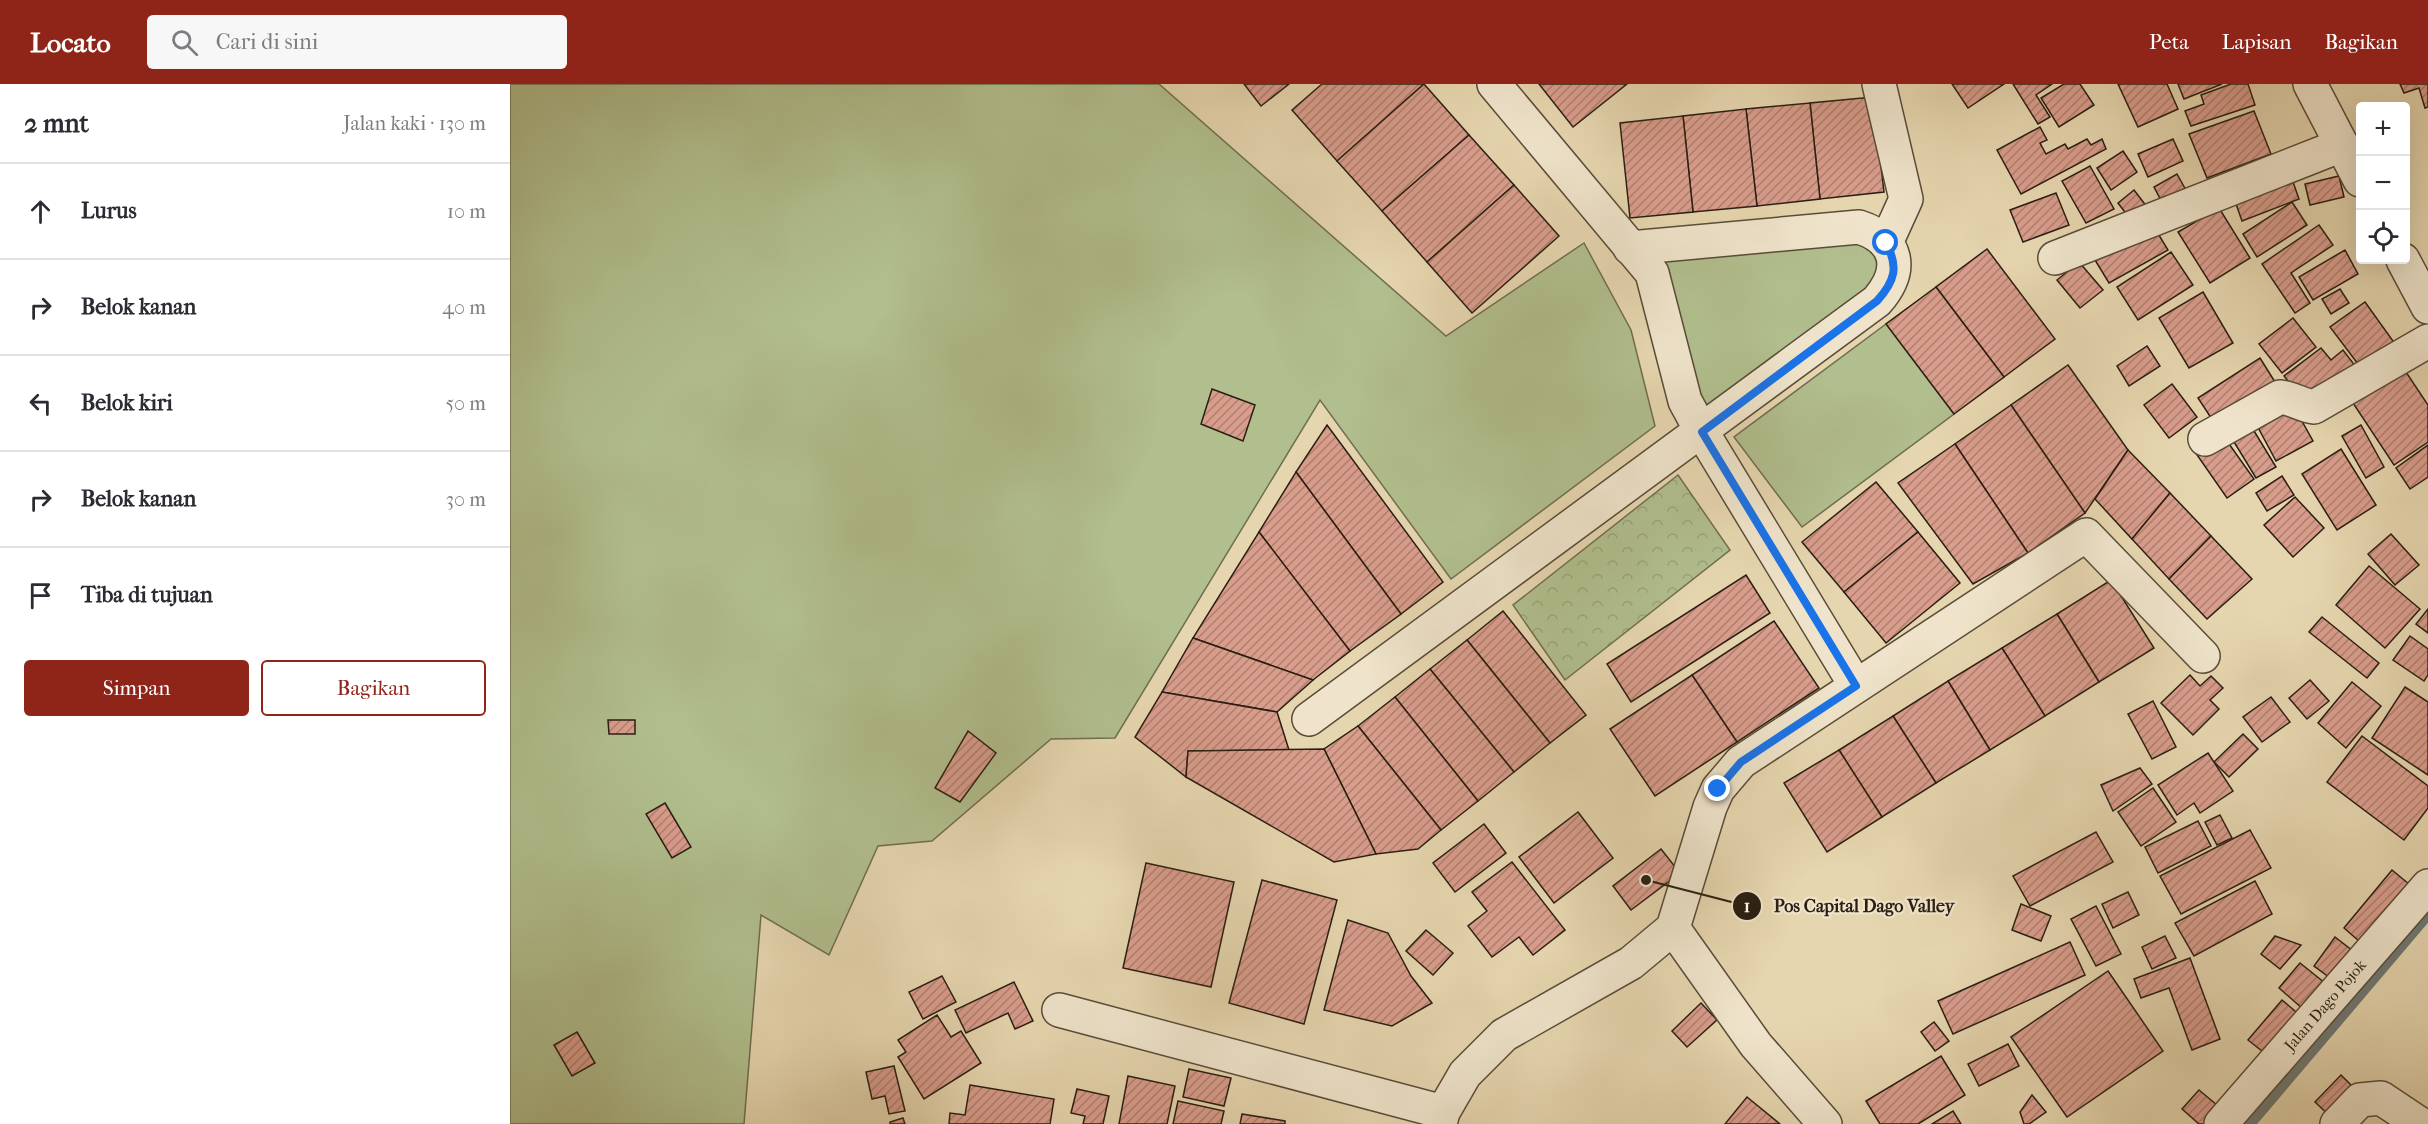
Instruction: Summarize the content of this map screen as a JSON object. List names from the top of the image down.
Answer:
{
  "streets": {
    "street": ["Jalan Dago Pojok"]
  },
  "places": ["Pos Capital Dago Valley"],
  "page": {
    "header": "Locato",
    "search": "Cari di sini",
    "nav": ["Peta", "Lapisan", "Bagikan"],
    "heading": ["2 mnt", "Jalan kaki · 130 m"],
    "map_buttons": ["+", "−"],
    "list": [
      ["Lurus", "10 m"],
      ["Belok kanan", "40 m"],
      ["Belok kiri", "50 m"],
      ["Belok kanan", "30 m"],
      "Tiba di tujuan"
    ],
    "buttons": ["Simpan", "Bagikan"]
  }
}
